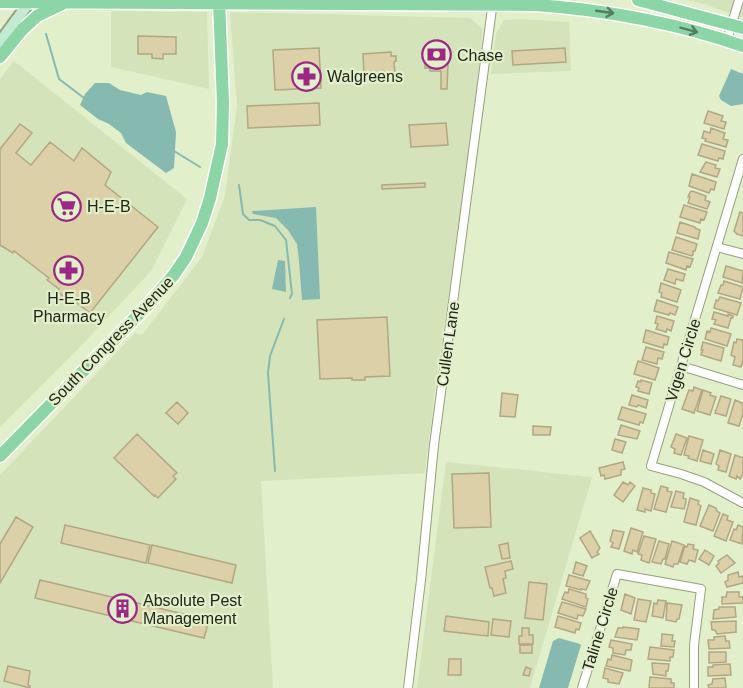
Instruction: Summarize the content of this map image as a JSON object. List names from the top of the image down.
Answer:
{
  "streets": {
    "main road": ["South Congress Avenue"],
    "street": ["Cullen Lane", "Vigen Circle", "Taline Circle"]
  },
  "places": {
    "bank": ["Chase"],
    "pharmacy": ["Walgreens", "H-E-B Pharmacy"],
    "supermarket": ["H-E-B"],
    "building": ["Absolute Pest Management"]
  }
}
